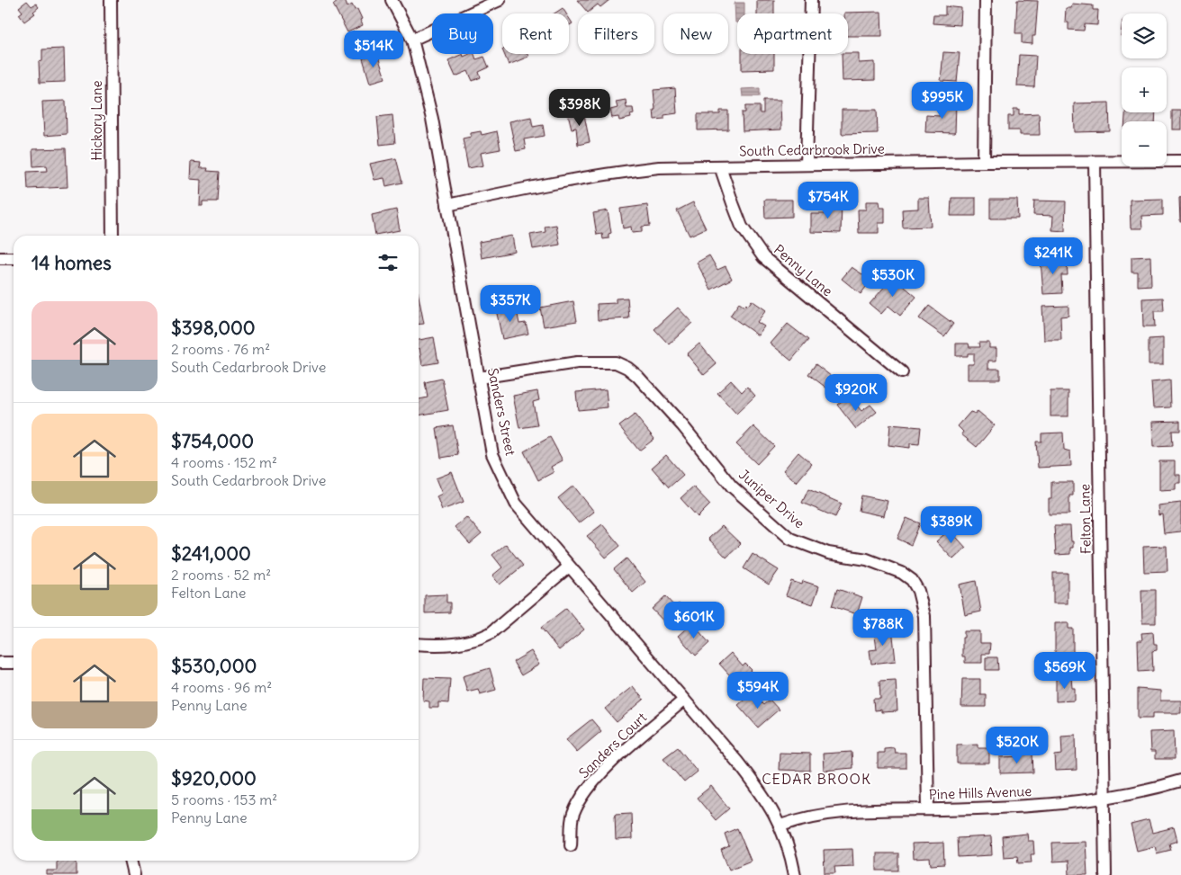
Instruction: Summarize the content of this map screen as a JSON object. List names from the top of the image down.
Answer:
{
  "streets": {
    "street": [
      "Hickory Lane",
      "South Cedarbrook Drive",
      "Penny Lane",
      "Sanders Street",
      "Juniper Drive",
      "Felton Lane",
      "Sanders Court",
      "Pine Hills Avenue"
    ]
  },
  "crossings": [
    ["South Cedarbrook Drive", "Penny Lane"],
    ["South Cedarbrook Drive", "Sanders Street"],
    ["South Cedarbrook Drive", "Felton Lane"],
    ["Sanders Street", "Juniper Drive"],
    ["Sanders Street", "Sanders Court"],
    ["Sanders Street", "Pine Hills Avenue"],
    ["Juniper Drive", "Pine Hills Avenue"],
    ["Felton Lane", "Pine Hills Avenue"]
  ],
  "districts": ["CEDAR BROOK"],
  "page": {
    "map_buttons": ["+", "−"],
    "chip": [
      "Buy",
      "Rent",
      "Filters",
      "New",
      "Apartment"
    ],
    "price": [
      "$514K",
      "$995K",
      "$398K",
      "$754K",
      "$241K",
      "$530K",
      "$357K",
      "$920K",
      "$389K",
      "$601K",
      "$788K",
      "$569K",
      "$594K",
      "$520K"
    ],
    "heading": "14 homes",
    "list": [
      {
        "name": "$398,000",
        "note": "2 rooms · 76 m² · South Cedarbrook Drive"
      },
      {
        "name": "$754,000",
        "note": "4 rooms · 152 m² · South Cedarbrook Drive"
      },
      {
        "name": "$241,000",
        "note": "2 rooms · 52 m² · Felton Lane"
      },
      {
        "name": "$530,000",
        "note": "4 rooms · 96 m² · Penny Lane"
      },
      {
        "name": "$920,000",
        "note": "5 rooms · 153 m² · Penny Lane"
      }
    ]
  }
}
